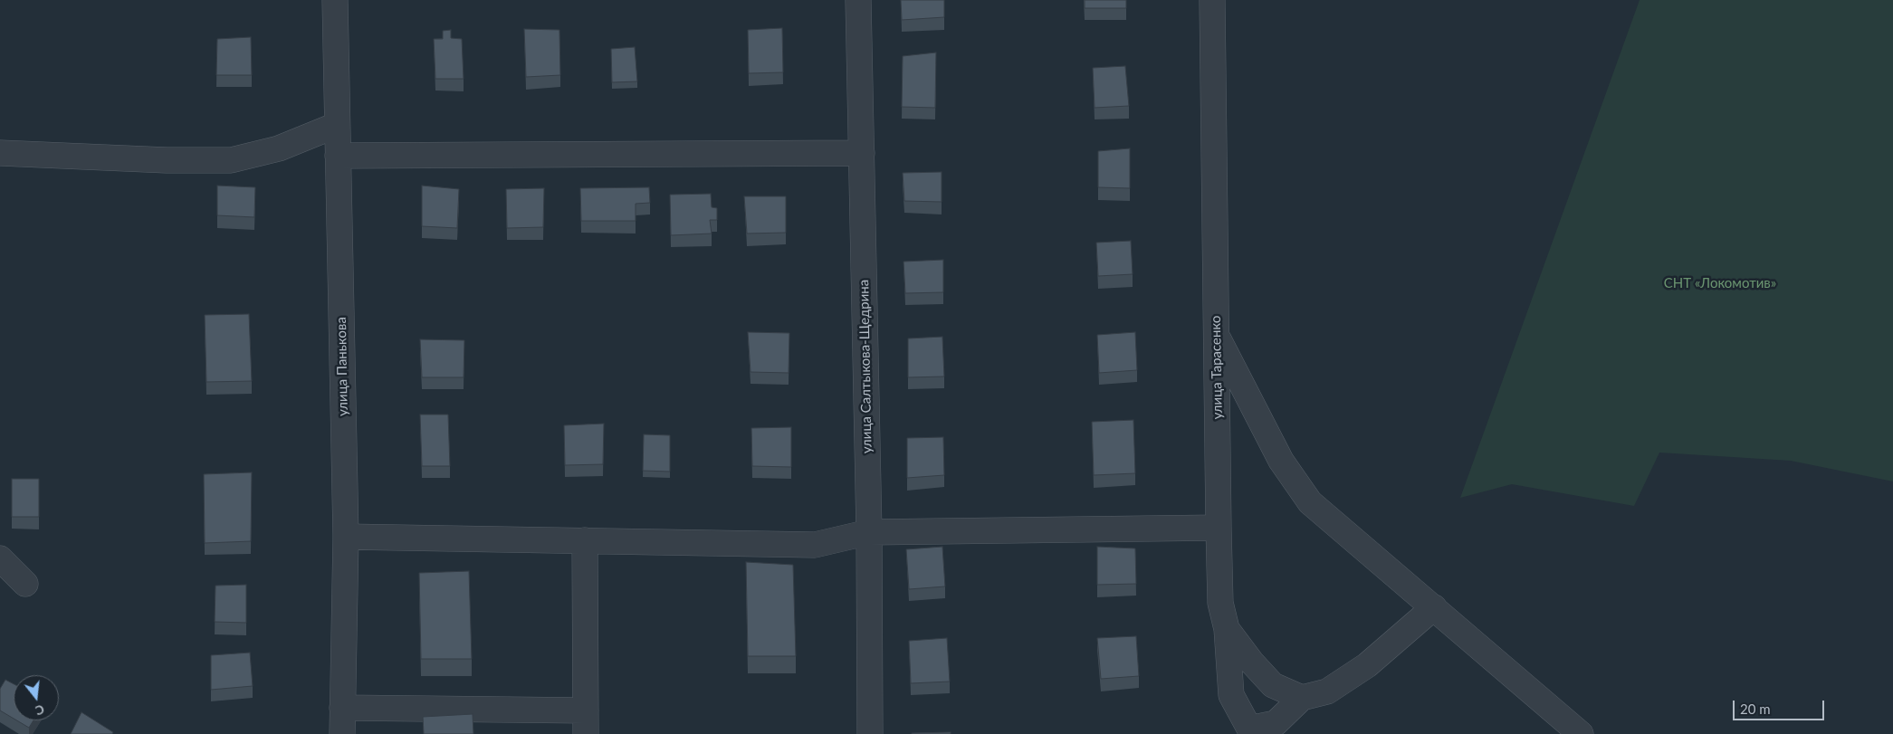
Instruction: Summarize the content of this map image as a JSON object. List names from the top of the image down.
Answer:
{
  "streets": {
    "street": ["улица Панькова", "улица Салтыкова-Щедрина", "улица Тарасенко"]
  },
  "parks": ["СНТ «Локомотив»"],
  "scale_bar": "20 m",
  "north": "bottom"
}
